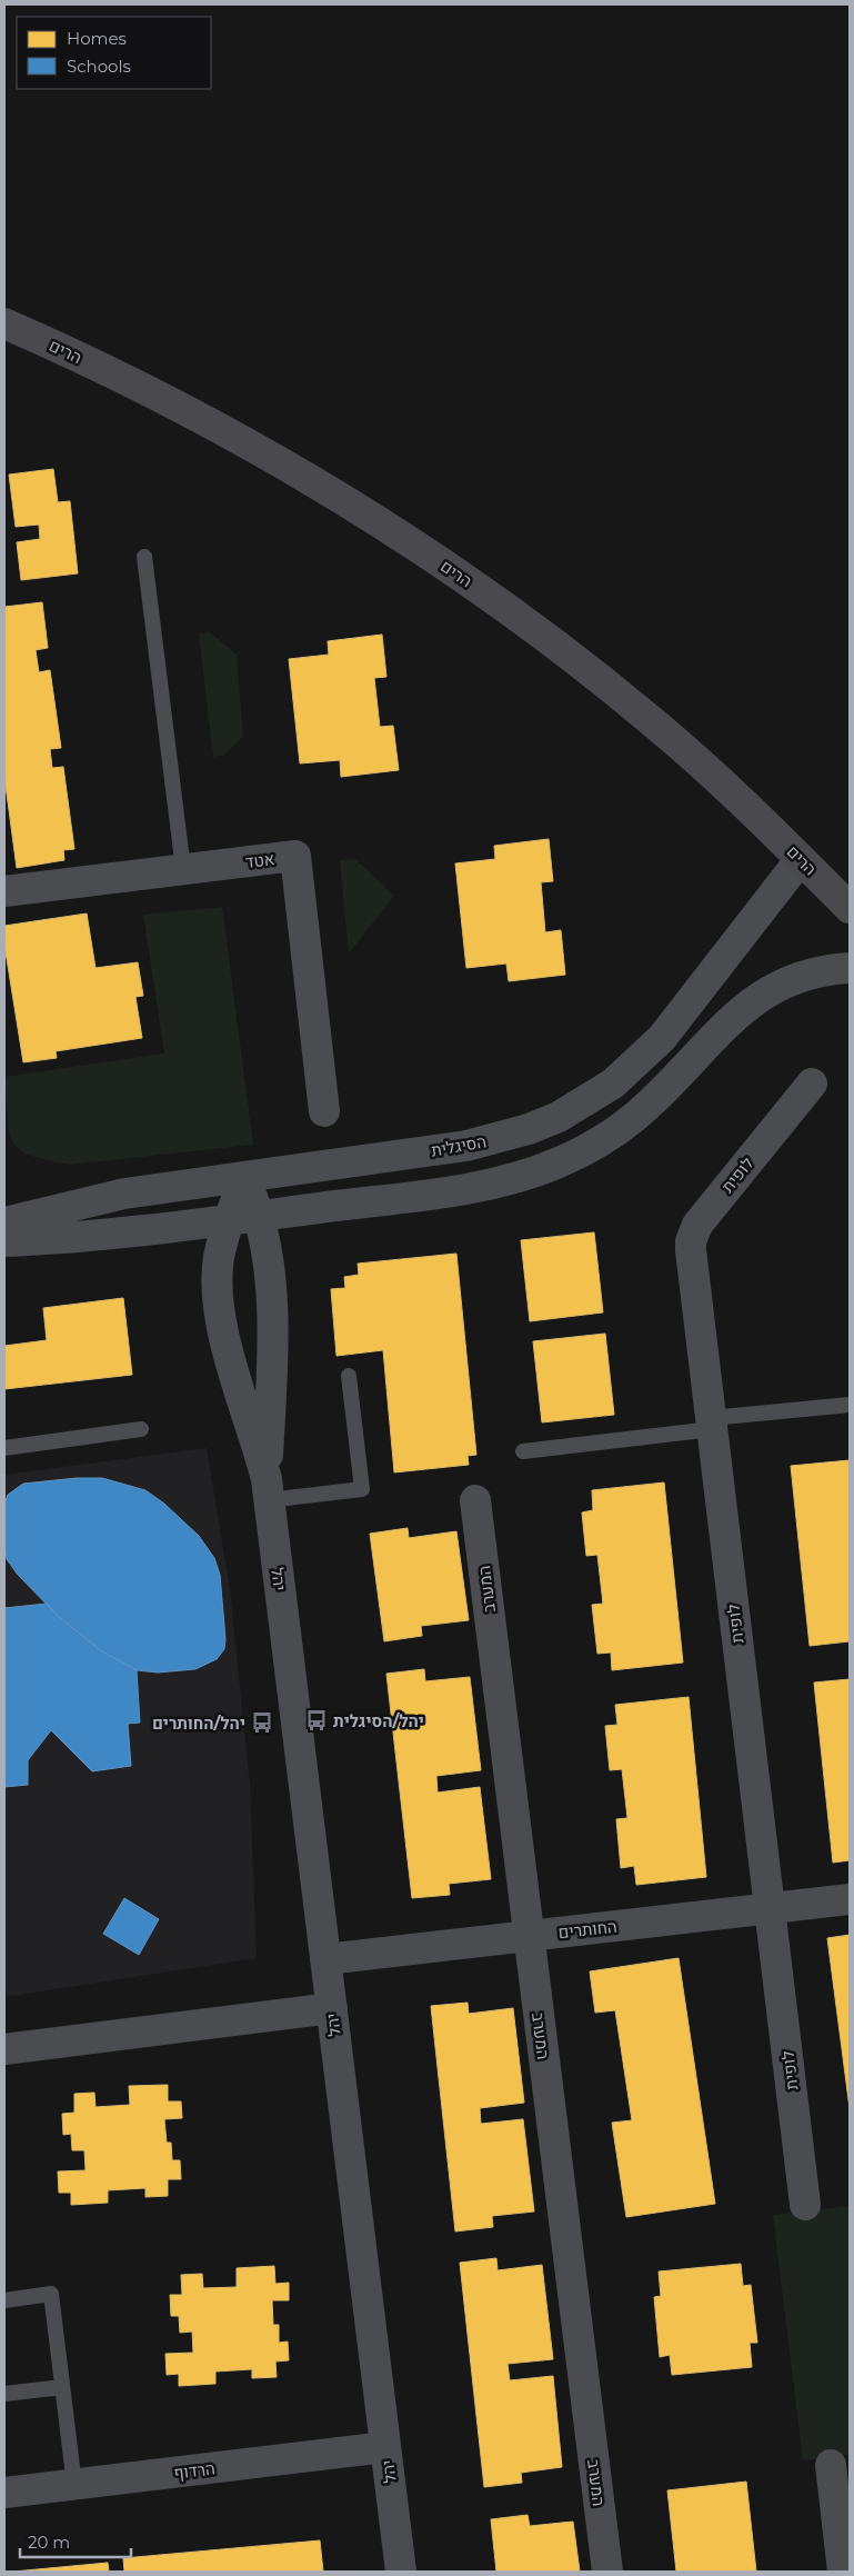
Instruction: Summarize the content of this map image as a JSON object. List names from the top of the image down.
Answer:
{
  "streets": {
    "main road": ["הרים"],
    "street": [
      "אטד",
      "הסיגלית",
      "לופית",
      "יהל",
      "המערב",
      "החותרים",
      "הרדוף"
    ]
  },
  "crossings": [
    ["הרים", "הסיגלית"],
    ["הסיגלית", "יהל"],
    ["לופית", "החותרים"],
    ["יהל", "החותרים"],
    ["יהל", "הרדוף"],
    ["המערב", "החותרים"]
  ],
  "places": {
    "bus stop": ["יהל/הסיגלית", "יהל/החותרים"]
  },
  "legend": ["Homes", "Schools"],
  "scale_bar": "20 m"
}
